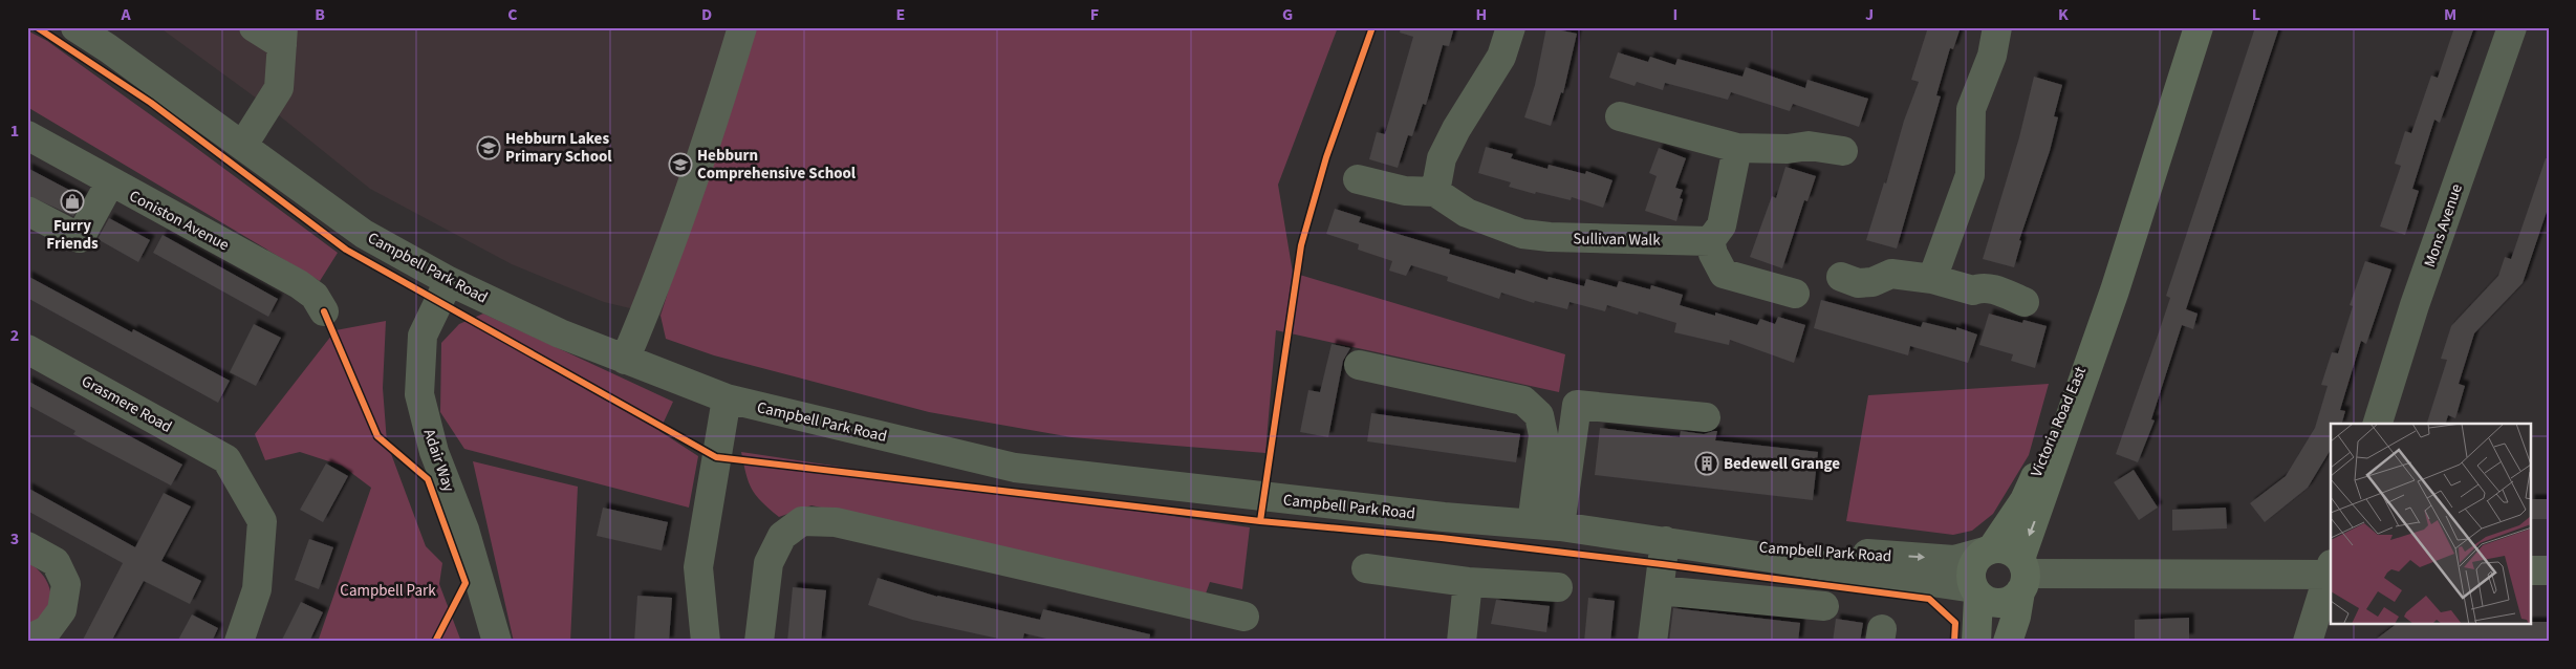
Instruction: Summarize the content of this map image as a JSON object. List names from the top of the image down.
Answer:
{
  "streets": {
    "main road": ["Victoria Road East"],
    "street": [
      "Coniston Avenue",
      "Mons Avenue",
      "Sullivan Walk",
      "Campbell Park Road",
      "Grasmere Road",
      "Adair Way"
    ]
  },
  "crossings": [
    ["Campbell Park Road", "Victoria Road East"],
    ["Campbell Park Road", "Adair Way"]
  ],
  "parks": ["Campbell Park"],
  "places": {
    "school or university": ["Hebburn Lakes Primary School", "Hebburn Comprehensive School"],
    "shop": ["Furry Friends"],
    "building": ["Bedewell Grange"]
  },
  "grid": {
    "columns": [
      "A",
      "B",
      "C",
      "D",
      "E",
      "F",
      "G",
      "H",
      "I",
      "J",
      "K",
      "L",
      "M"
    ],
    "rows": ["1", "2", "3"]
  }
}
